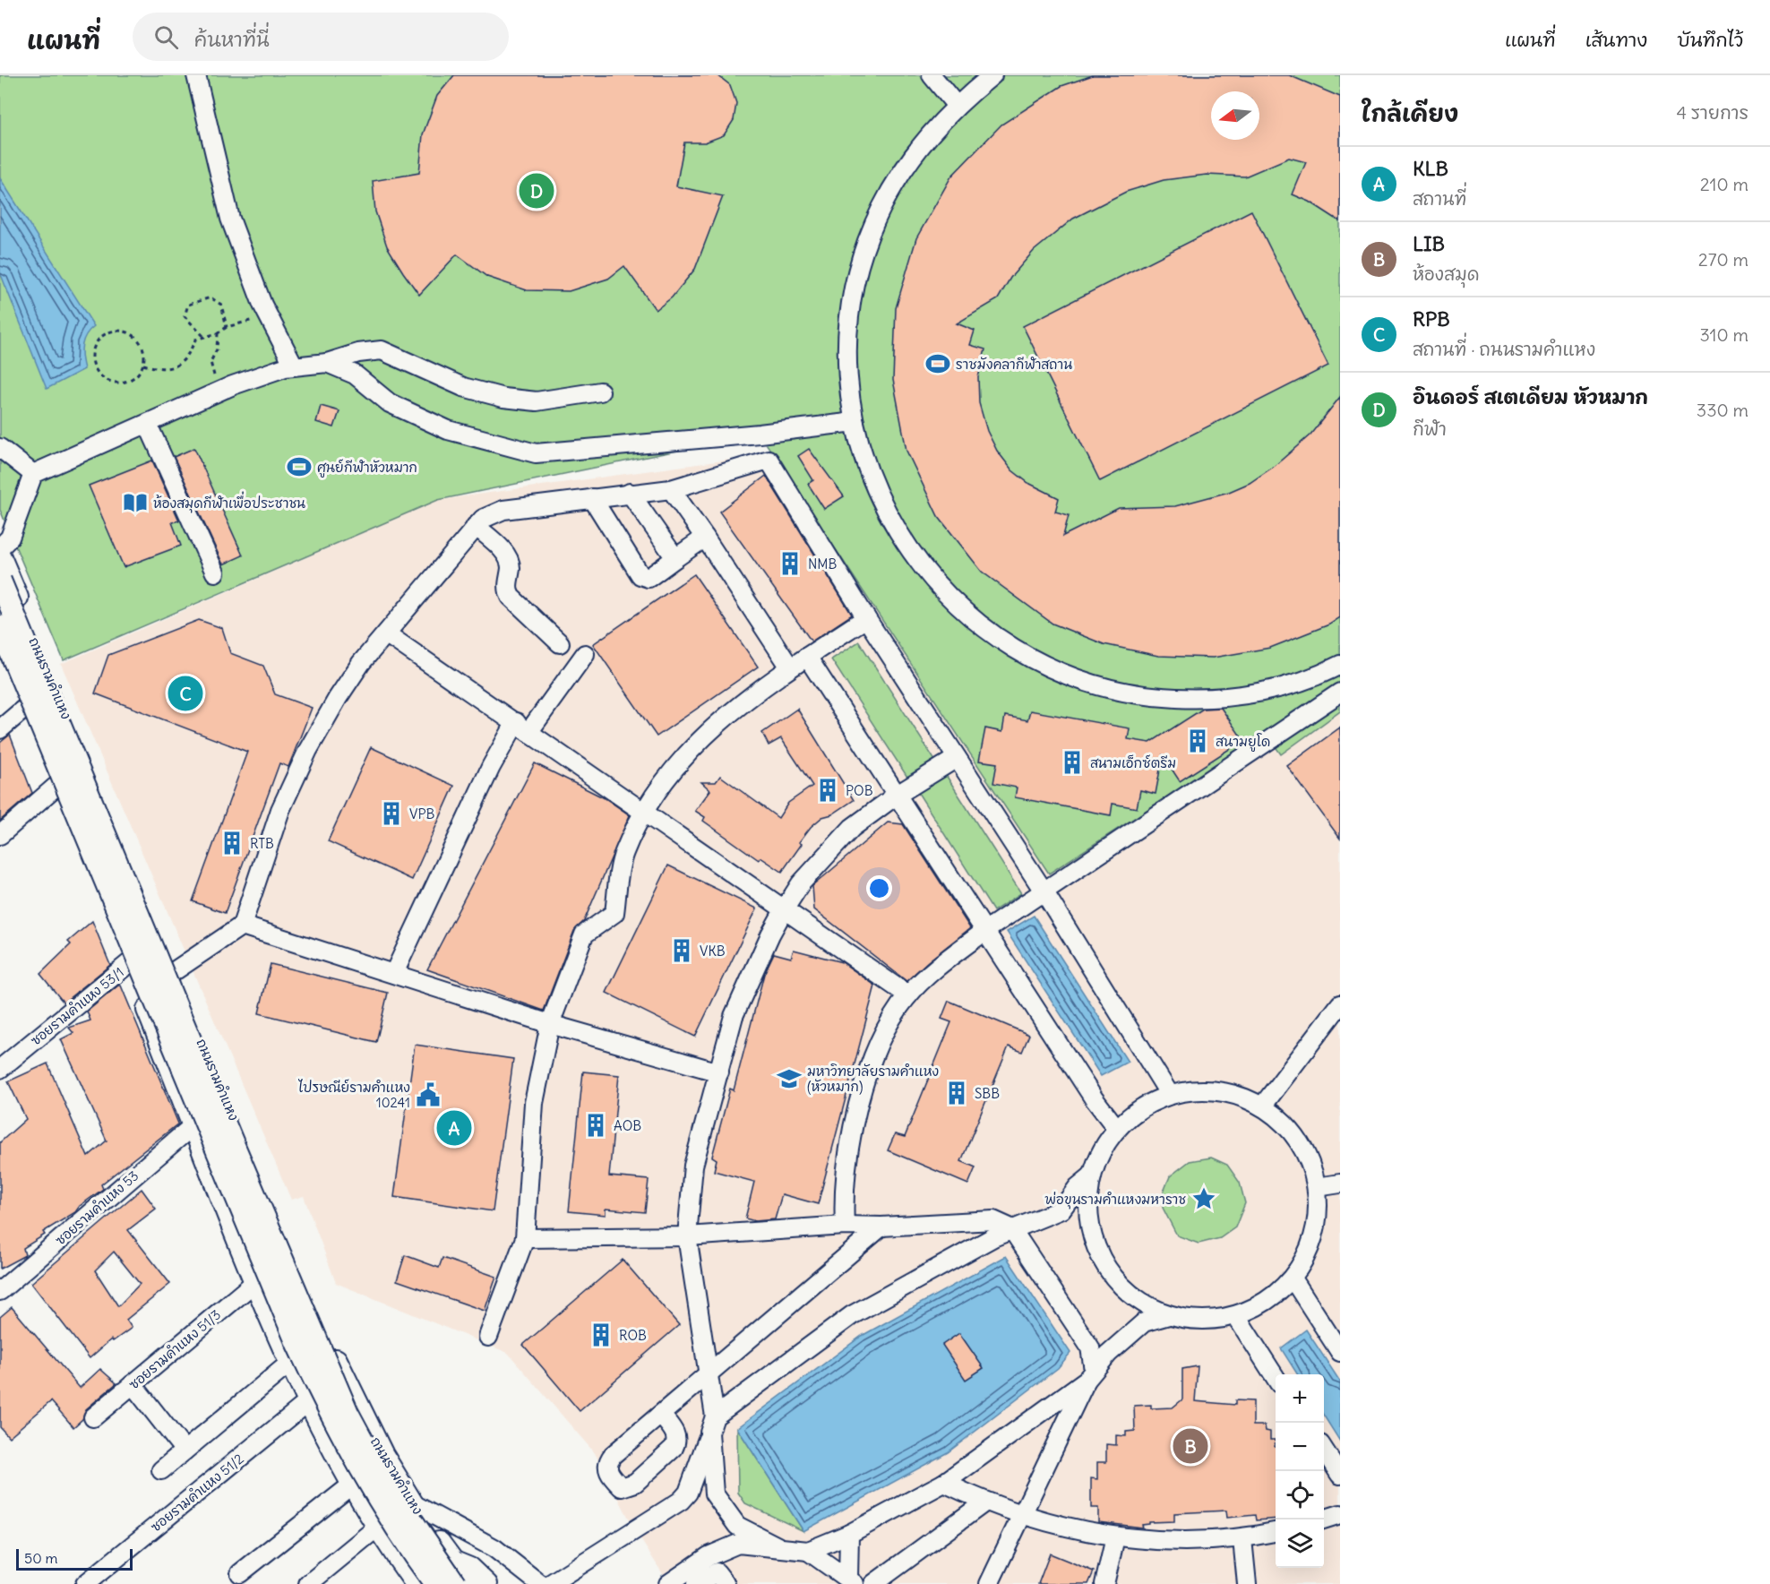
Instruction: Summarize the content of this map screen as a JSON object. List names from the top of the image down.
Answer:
{
  "streets": {
    "main road": ["ถนนรามคำแหง"],
    "street": [
      "ซอยรามคำแหง 53/1",
      "ซอยรามคำแหง 53",
      "ซอยรามคำแหง 51/3",
      "ซอยรามคำแหง 51/2"
    ]
  },
  "places": {
    "sports": ["ราชมังคลากีฬาสถาน", "ศูนย์กีฬาหัวหมาก"],
    "library": ["ห้องสมุดกีฬาเพื่อประชาชน"],
    "building": [
      "NMB",
      "สนามยูโด",
      "สนามเอ็กซ์ตรีม",
      "POB",
      "VPB",
      "RTB",
      "VKB",
      "SBB",
      "AOB",
      "ROB"
    ],
    "school or university": ["มหาวิทยาลัยรามคำแหง (หัวหมาก)"],
    "public building": ["ไปรษณีย์รามคำแหง 10241"],
    "place": ["พ่อขุนรามคำแหงมหาราช"]
  },
  "scale_bar": "50 m",
  "north": "left",
  "page": {
    "header": "แผนที่",
    "search": "ค้นหาที่นี่",
    "nav": ["แผนที่", "เส้นทาง", "บันทึกไว้"],
    "heading": ["ใกล้เคียง", "4 รายการ"],
    "list": [
      {
        "mark": "A",
        "name": "KLB",
        "note": "สถานที่",
        "value": "210 m"
      },
      {
        "mark": "B",
        "name": "LIB",
        "note": "ห้องสมุด",
        "value": "270 m"
      },
      {
        "mark": "C",
        "name": "RPB",
        "note": "สถานที่ · ถนนรามคำแหง",
        "value": "310 m"
      },
      {
        "mark": "D",
        "name": "อินดอร์ สเตเดียม หัวหมาก",
        "note": "กีฬา",
        "value": "330 m"
      }
    ],
    "pins": [
      "D",
      "C",
      "A",
      "B"
    ],
    "map_buttons": ["+", "−"],
    "scale": "50 m"
  }
}
